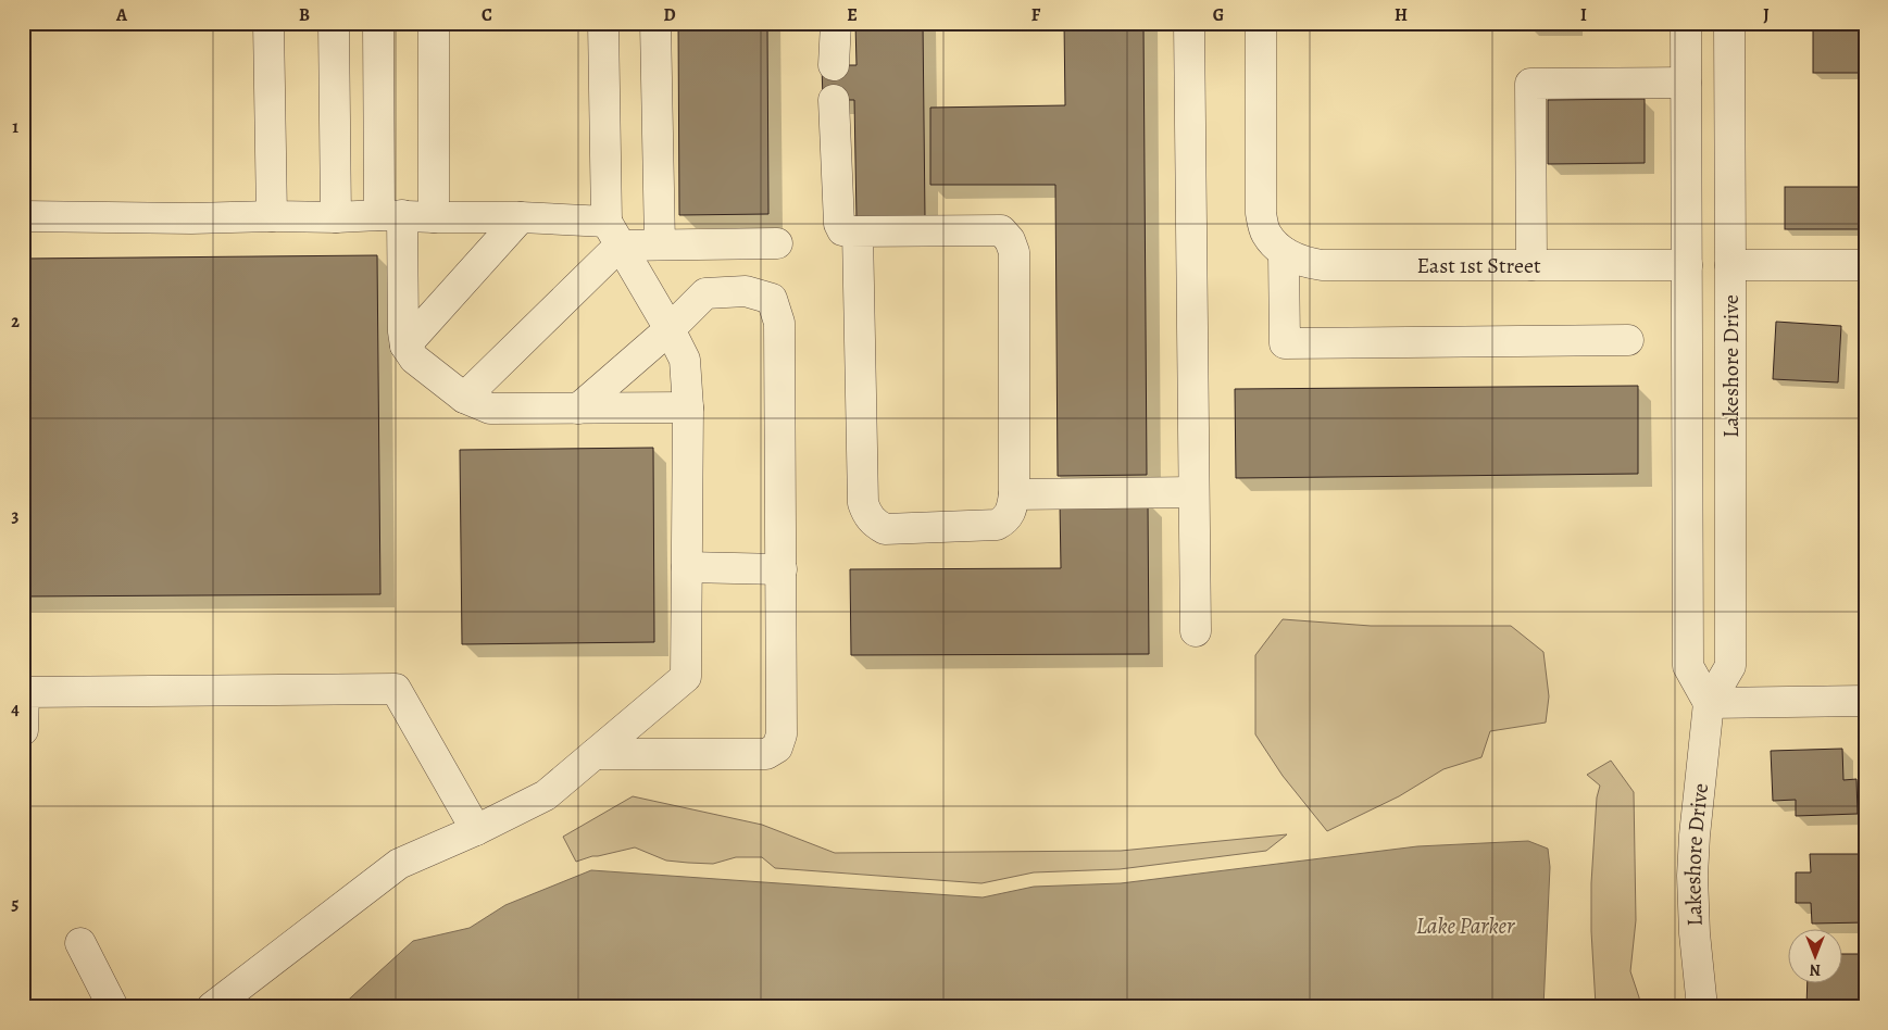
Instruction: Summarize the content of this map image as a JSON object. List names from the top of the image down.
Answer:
{
  "streets": {
    "street": ["East 1st Street", "Lakeshore Drive"]
  },
  "crossings": [
    ["East 1st Street", "Lakeshore Drive"]
  ],
  "water": ["Lake Parker"],
  "north": "bottom",
  "grid": {
    "columns": [
      "A",
      "B",
      "C",
      "D",
      "E",
      "F",
      "G",
      "H",
      "I",
      "J"
    ],
    "rows": [
      "1",
      "2",
      "3",
      "4",
      "5"
    ]
  }
}
